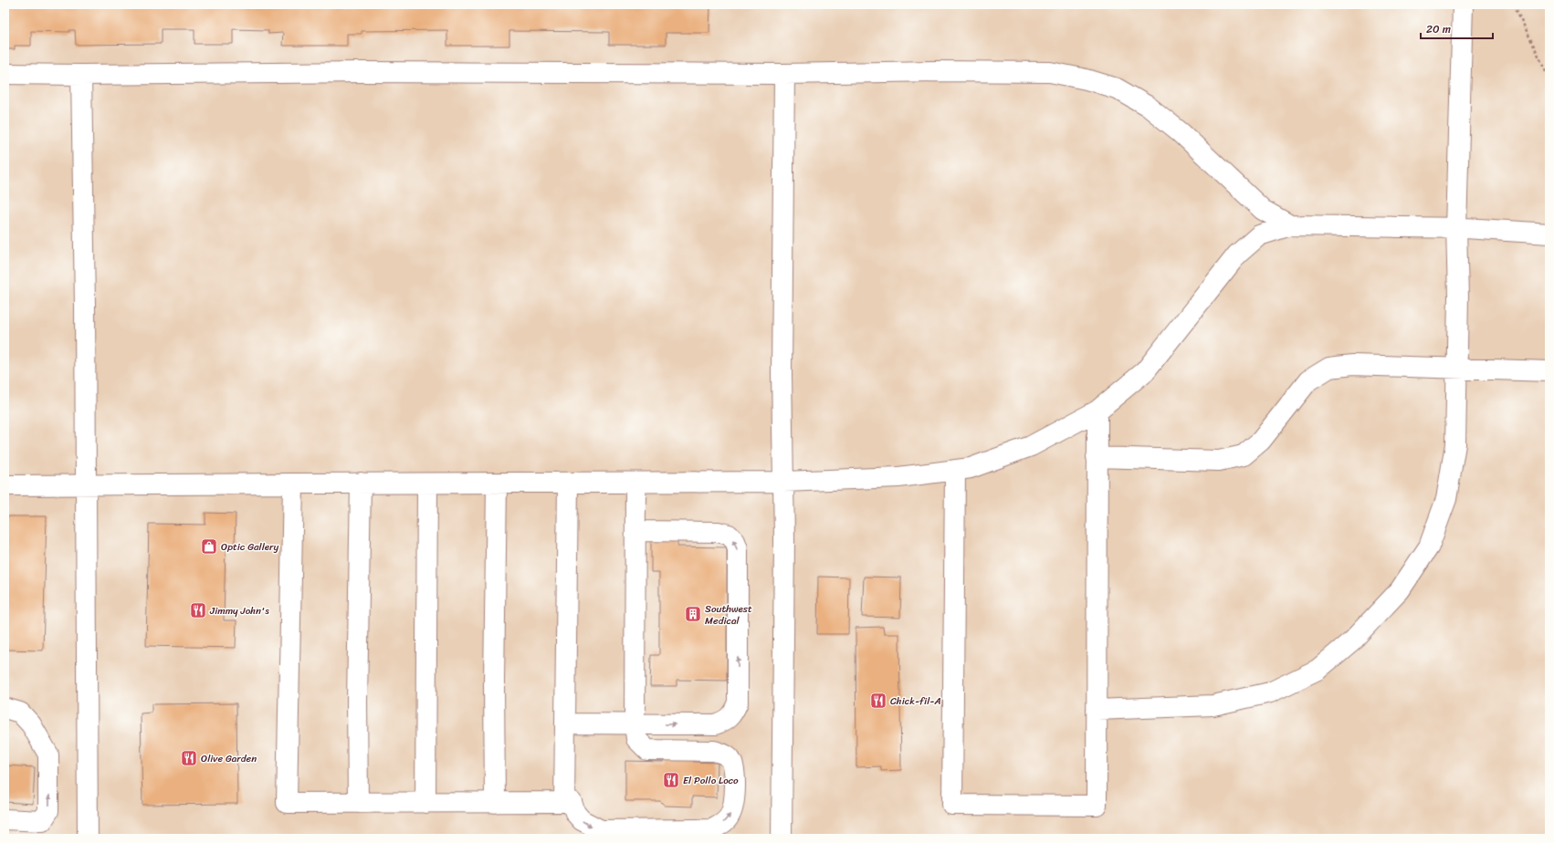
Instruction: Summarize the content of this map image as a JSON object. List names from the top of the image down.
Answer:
{
  "places": {
    "shop": ["Optic Gallery"],
    "restaurant": [
      "Jimmy John's",
      "Chick-fil-A",
      "Olive Garden",
      "El Pollo Loco"
    ],
    "building": ["Southwest Medical"]
  },
  "scale_bar": "20 m"
}
